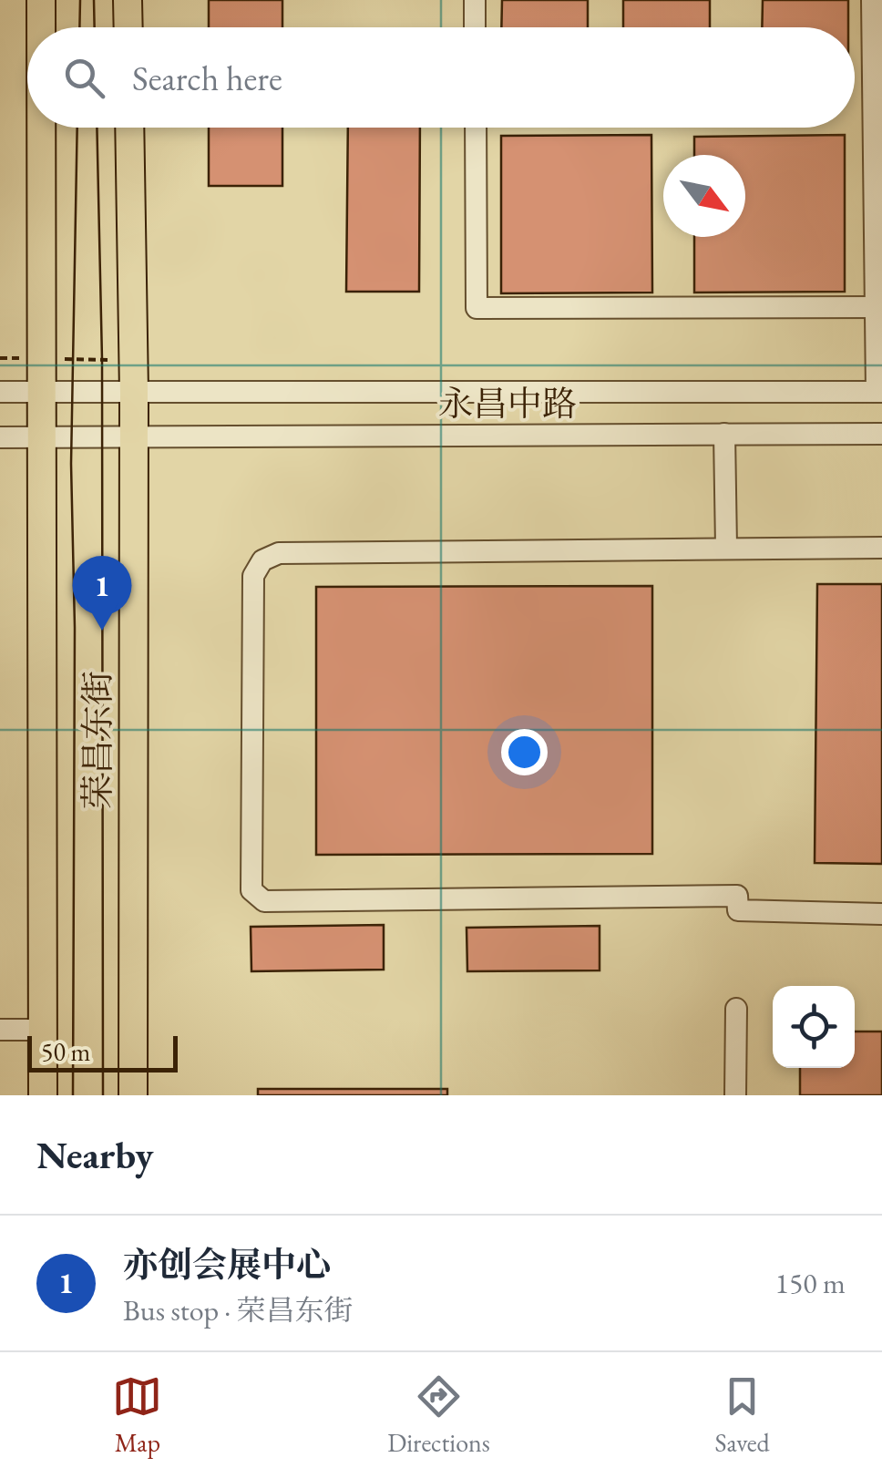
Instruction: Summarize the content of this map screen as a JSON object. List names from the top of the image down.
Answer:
{
  "streets": {
    "main road": ["荣昌东街"],
    "street": ["永昌中路"]
  },
  "crossings": [
    ["永昌中路", "荣昌东街"]
  ],
  "scale_bar": "50 m",
  "north": "bottom right",
  "page": {
    "search": "Search here",
    "pins": "1",
    "scale": "50 m",
    "heading": "Nearby",
    "list": [
      {
        "mark": "1",
        "name": "亦创会展中心",
        "note": "Bus stop · 荣昌东街",
        "value": "150 m"
      }
    ],
    "nav": ["Map", "Directions", "Saved"]
  }
}
